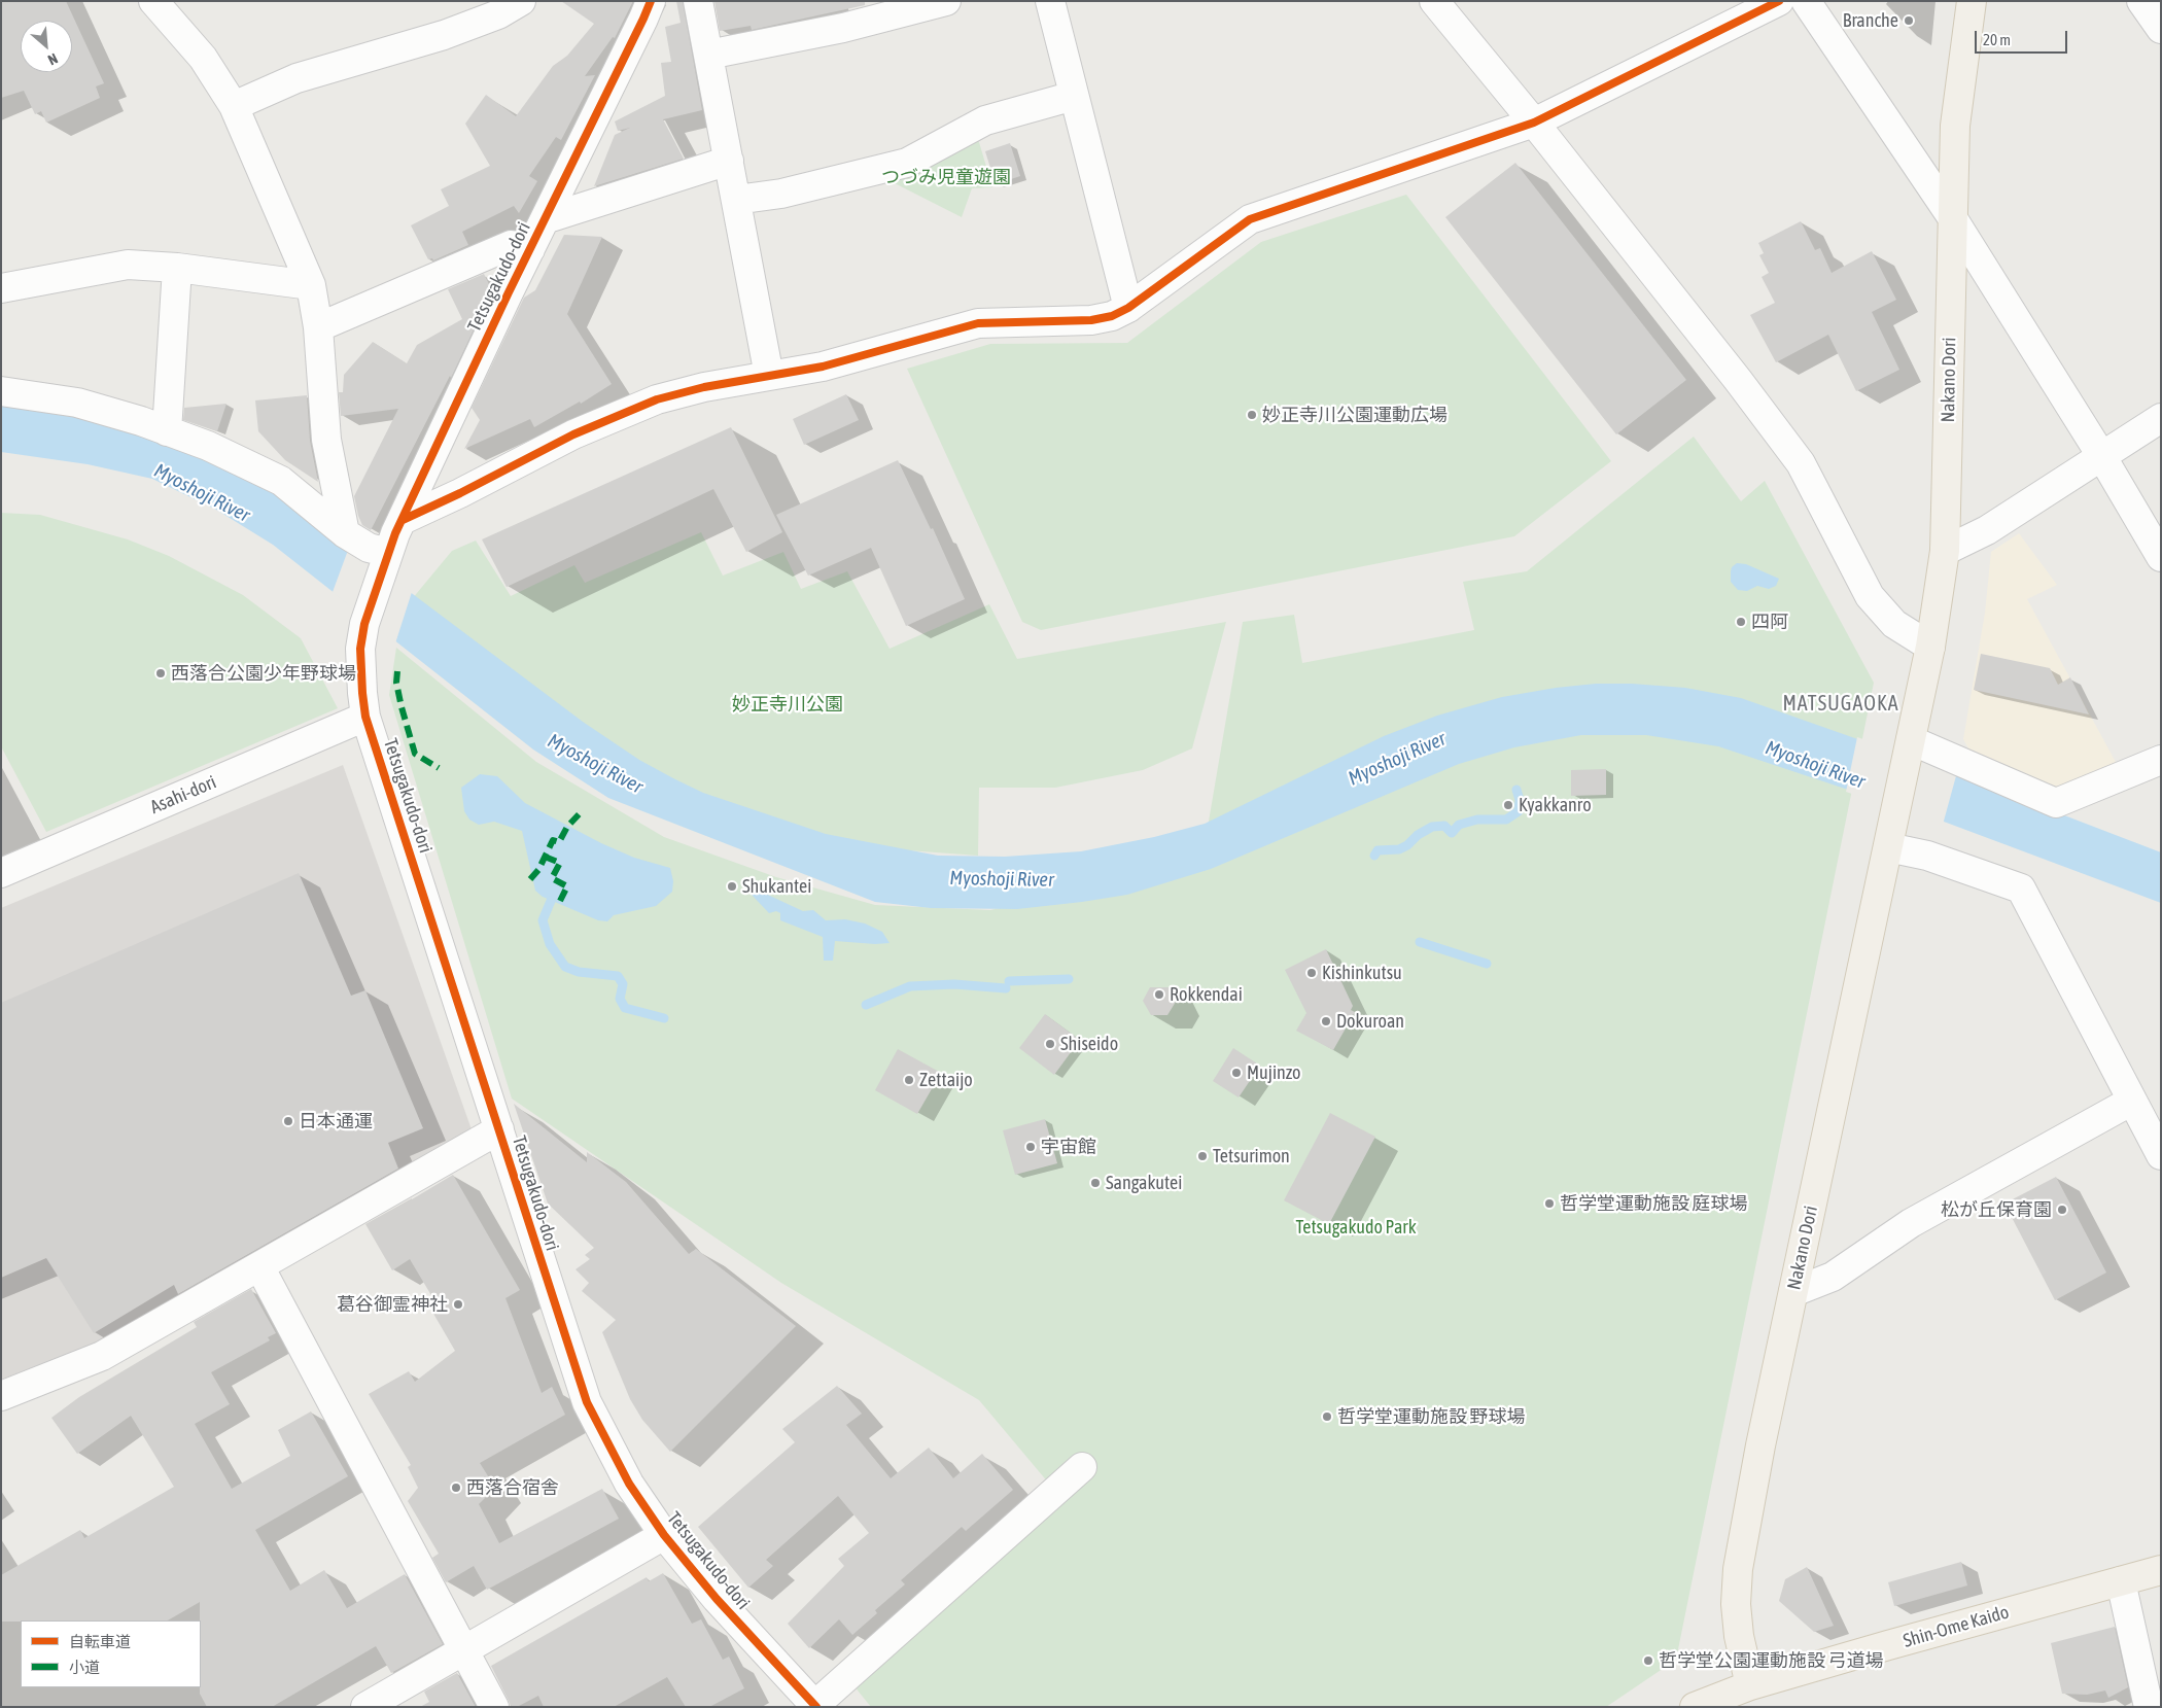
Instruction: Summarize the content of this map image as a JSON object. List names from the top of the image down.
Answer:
{
  "streets": {
    "main road": ["Nakano Dori", "Shin-Ome Kaido"],
    "street": ["Tetsugakudo-dori", "Asahi-dori"]
  },
  "crossings": [
    ["Tetsugakudo-dori", "Asahi-dori"],
    ["Nakano Dori", "Shin-Ome Kaido"]
  ],
  "districts": ["MATSUGAOKA"],
  "water": ["Myoshoji River"],
  "parks": ["つづみ児童遊園", "妙正寺川公園", "Tetsugakudo Park"],
  "places": [
    "Branche",
    "妙正寺川公園運動広場",
    "四阿",
    "西落合公園少年野球場",
    "Kyakkanro",
    "Shukantei",
    "Kishinkutsu",
    "Rokkendai",
    "Dokuroan",
    "Shiseido",
    "Mujinzo",
    "Zettaijo",
    "日本通運",
    "宇宙館",
    "Tetsurimon",
    "Sangakutei",
    "哲学堂運動施設 庭球場",
    "松が丘保育園",
    "葛谷御霊神社",
    "哲学堂運動施設 野球場",
    "西落合宿舎",
    "哲学堂公園運動施設 弓道場"
  ],
  "legend": ["自転車道", "小道"],
  "scale_bar": "20 m",
  "north": "bottom right"
}
